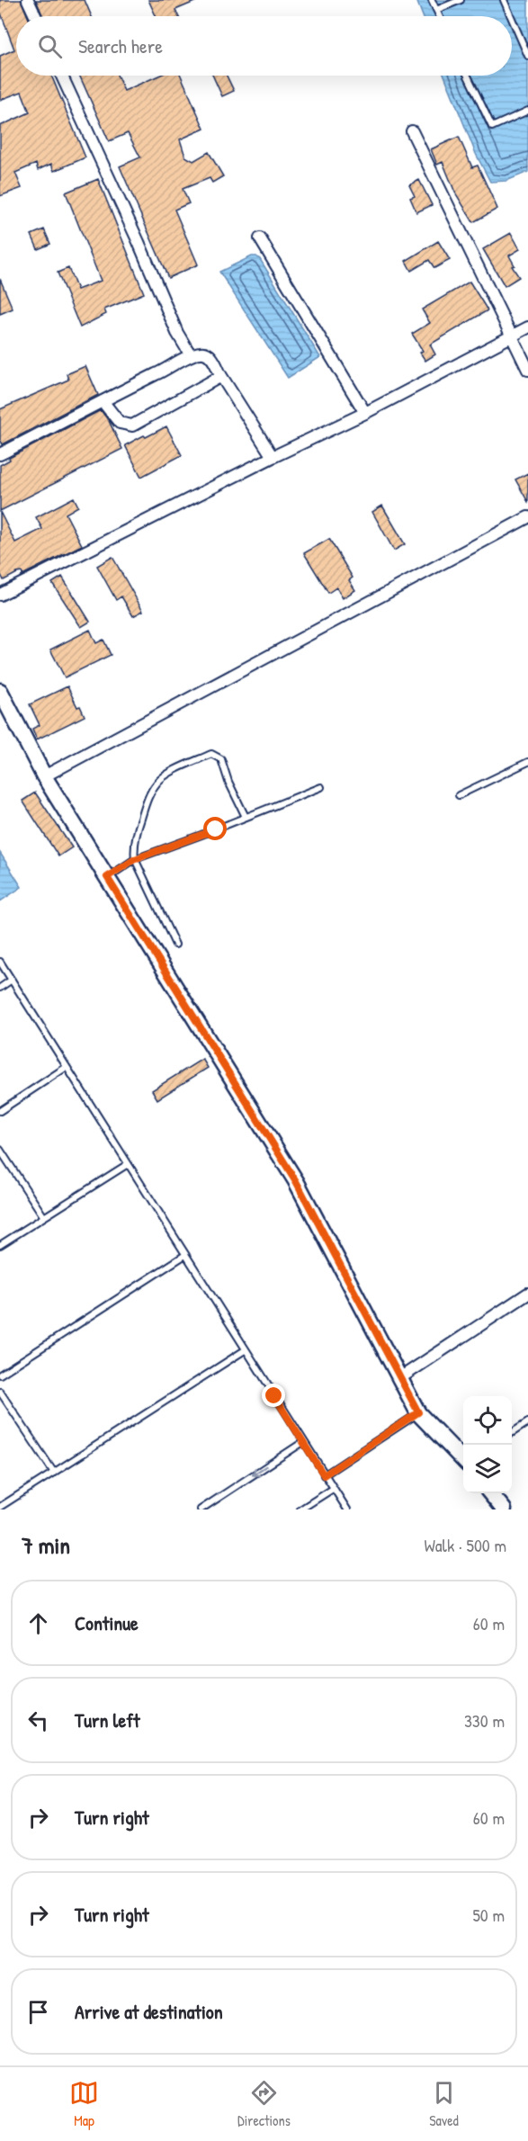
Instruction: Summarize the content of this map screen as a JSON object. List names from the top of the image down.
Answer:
{
  "page": {
    "search": "Search here",
    "heading": ["7 min", "Walk · 500 m"],
    "list": [
      ["Continue", "60 m"],
      ["Turn left", "330 m"],
      ["Turn right", "60 m"],
      ["Turn right", "50 m"],
      "Arrive at destination"
    ],
    "nav": ["Map", "Directions", "Saved"]
  }
}
